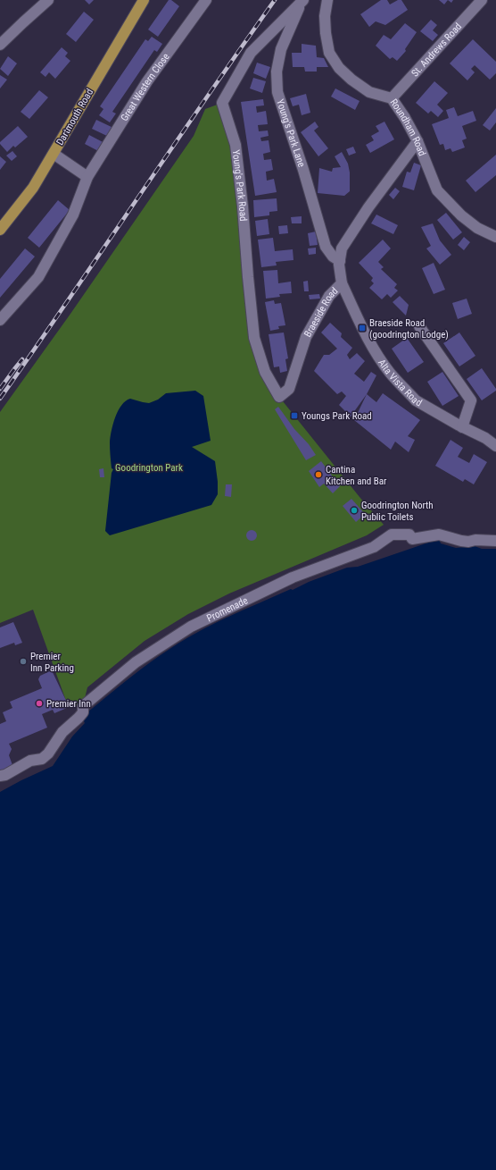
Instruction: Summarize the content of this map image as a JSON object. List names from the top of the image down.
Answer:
{
  "streets": {
    "main road": ["Dartmouth Road"],
    "street": [
      "St. Andrews Road",
      "Great Western Close",
      "Roundham Road",
      "Young's Park Lane",
      "Young's Park Road",
      "Braeside Road",
      "Alta Vista Road",
      "Promenade"
    ]
  },
  "crossings": [
    ["St. Andrews Road", "Roundham Road"],
    ["Roundham Road", "Braeside Road"],
    ["Young's Park Lane", "Young's Park Road"],
    ["Young's Park Lane", "Braeside Road"],
    ["Young's Park Road", "Braeside Road"],
    ["Braeside Road", "Alta Vista Road"]
  ],
  "parks": ["Goodrington Park"],
  "places": {
    "transit": ["Braeside Road (goodrington Lodge)", "Youngs Park Road"],
    "other": [
      "Cantina Kitchen and Bar",
      "Goodrington North Public Toilets",
      "Premier Inn Parking",
      "Premier Inn"
    ]
  }
}
